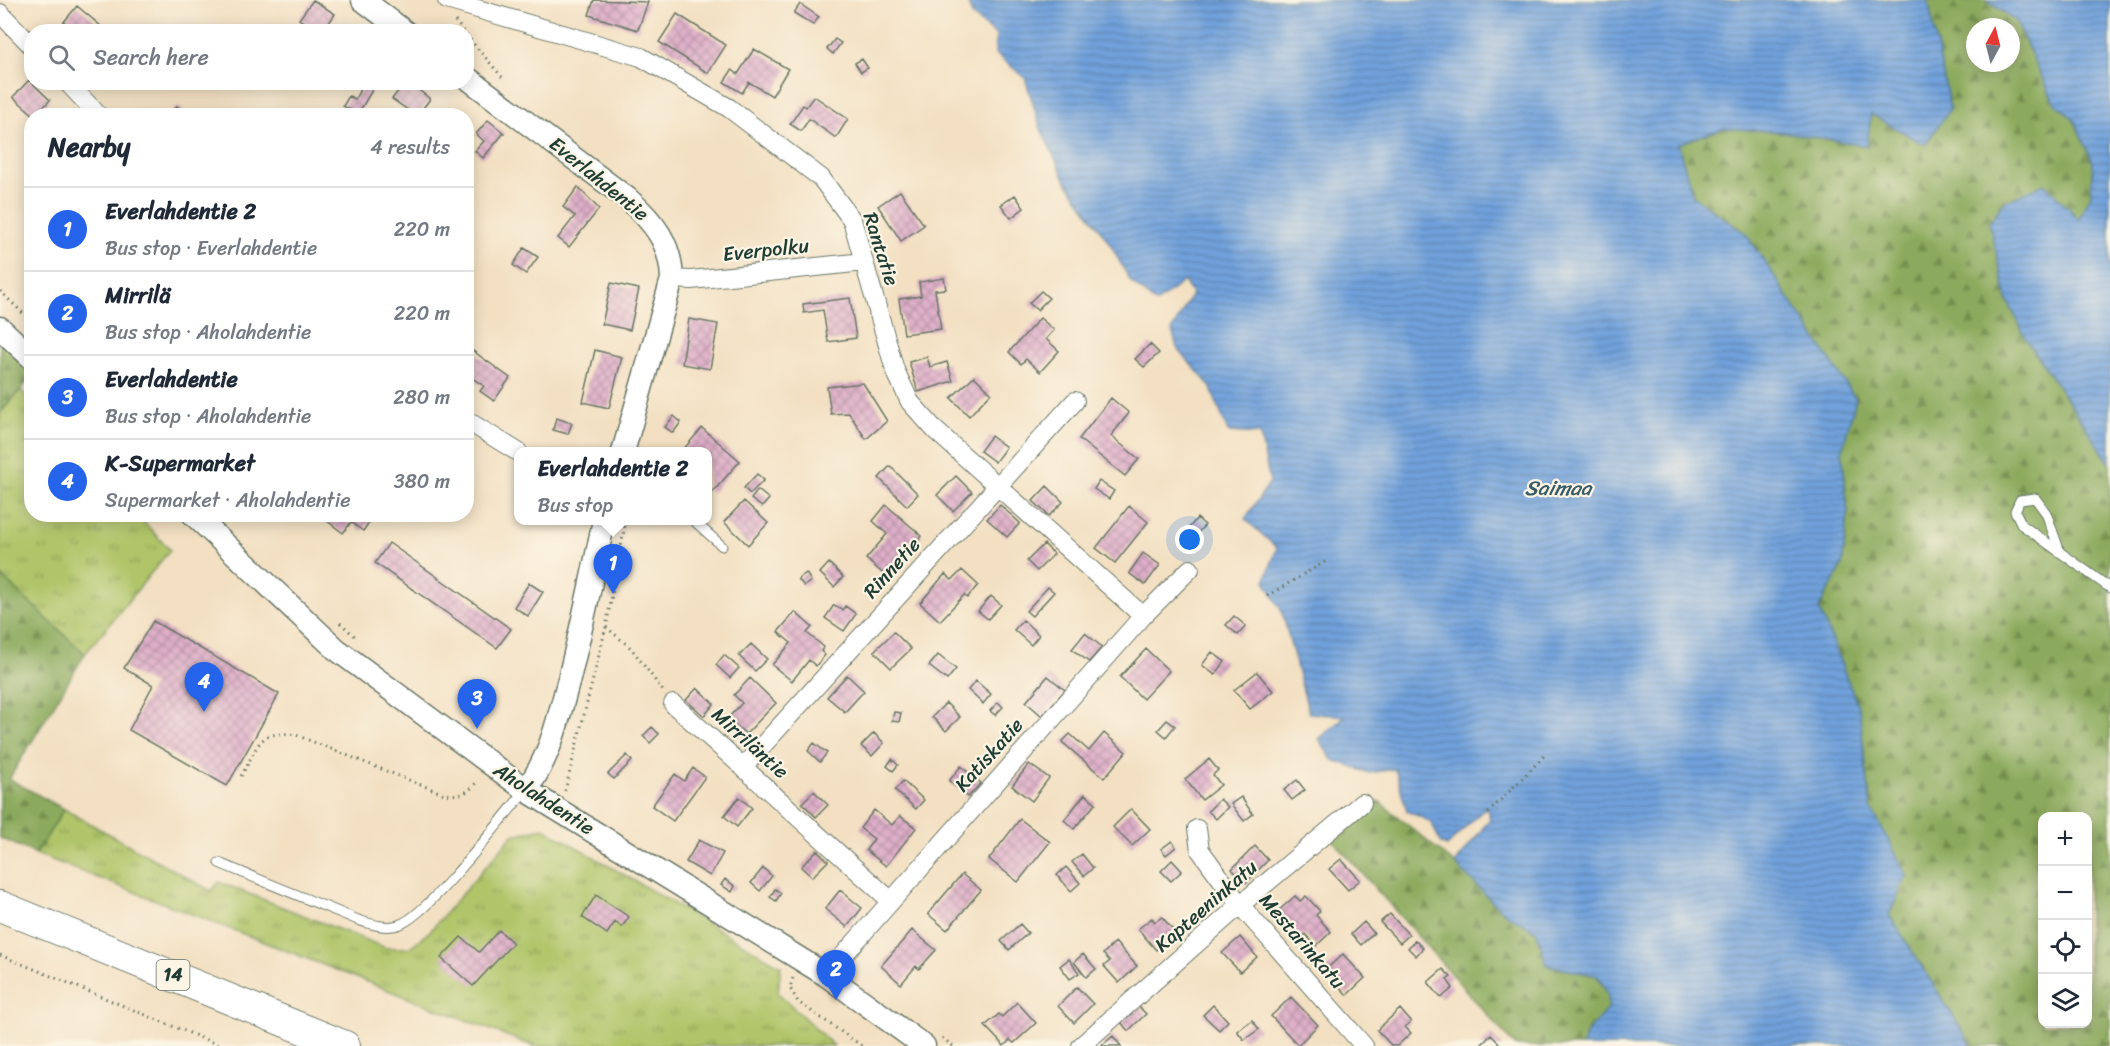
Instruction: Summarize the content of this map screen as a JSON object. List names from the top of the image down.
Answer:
{
  "streets": {
    "highway": ["14"],
    "street": [
      "Everlahdentie",
      "Rantatie",
      "Everpolku",
      "Rinnetie",
      "Mirriläntie",
      "Katiskatie",
      "Aholahdentie",
      "Kapteeninkatu",
      "Mestarinkatu"
    ]
  },
  "crossings": [
    ["Everlahdentie", "Everpolku"],
    ["Rantatie", "Everpolku"],
    ["Rantatie", "Rinnetie"],
    ["Rantatie", "Katiskatie"],
    ["Rinnetie", "Mirriläntie"],
    ["Mirriläntie", "Katiskatie"],
    ["Katiskatie", "Aholahdentie"],
    ["Kapteeninkatu", "Mestarinkatu"]
  ],
  "water": ["Saimaa"],
  "north": "top",
  "page": {
    "search": "Search here",
    "heading": ["Nearby", "4 results"],
    "list": [
      {
        "mark": "1",
        "name": "Everlahdentie 2",
        "note": "Bus stop · Everlahdentie",
        "value": "220 m"
      },
      {
        "mark": "2",
        "name": "Mirrilä",
        "note": "Bus stop · Aholahdentie",
        "value": "220 m"
      },
      {
        "mark": "3",
        "name": "Everlahdentie",
        "note": "Bus stop · Aholahdentie",
        "value": "280 m"
      },
      {
        "mark": "4",
        "name": "K-Supermarket",
        "note": "Supermarket · Aholahdentie",
        "value": "380 m"
      }
    ],
    "popup": ["Everlahdentie 2", "Bus stop"],
    "pins": [
      "1",
      "4",
      "3",
      "2"
    ],
    "map_buttons": ["+", "−"]
  }
}
